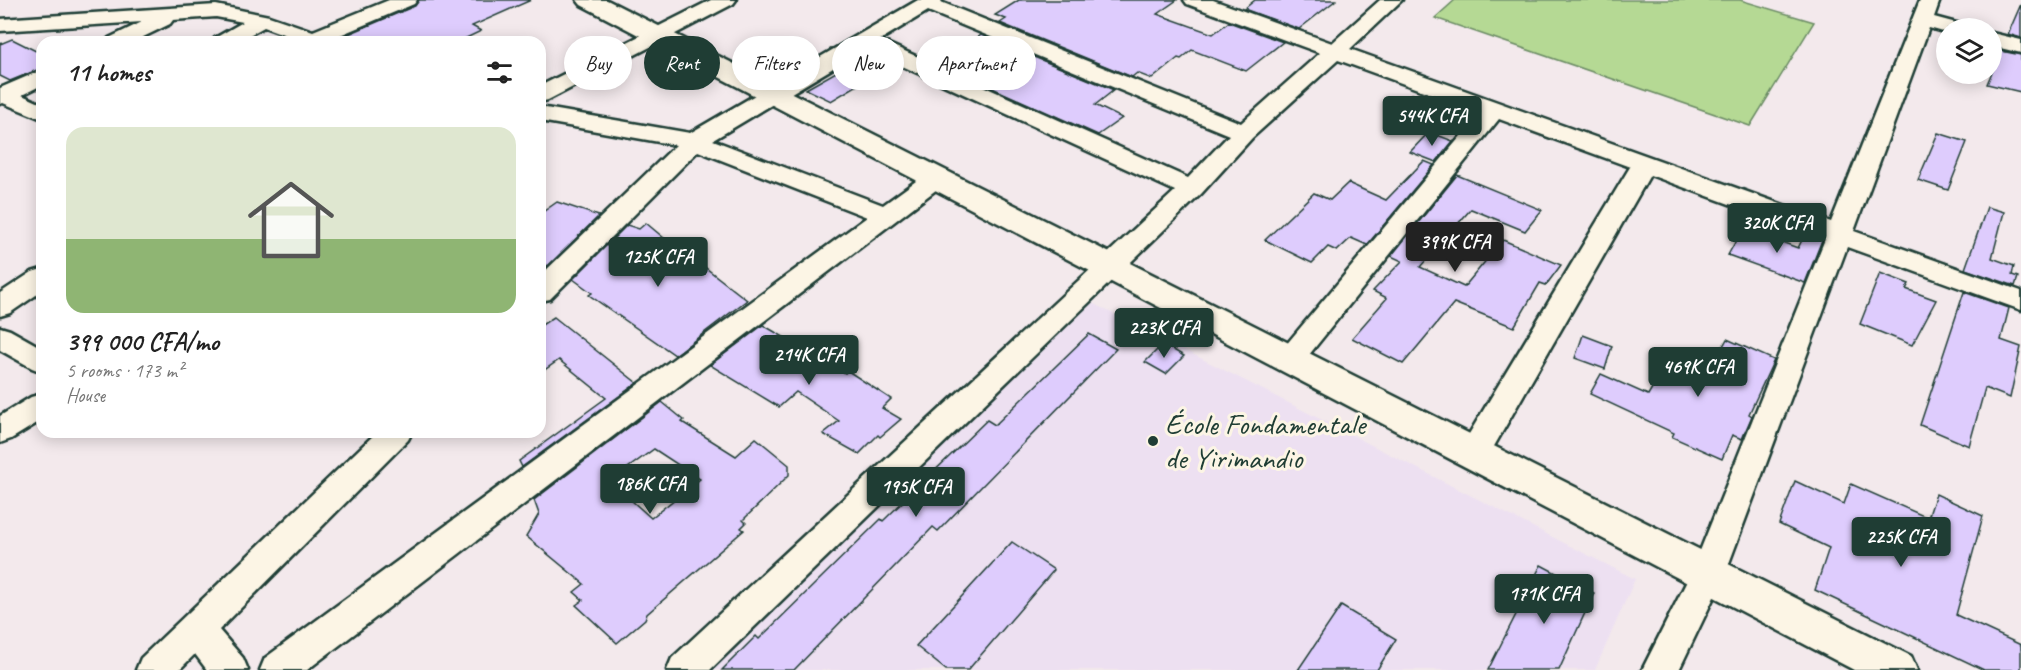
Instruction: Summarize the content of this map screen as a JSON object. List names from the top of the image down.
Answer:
{
  "places": ["École Fondamentale de Yirimandio"],
  "page": {
    "chip": [
      "Buy",
      "Rent",
      "Filters",
      "New",
      "Apartment"
    ],
    "heading": "11 homes",
    "price": [
      "544K CFA",
      "320K CFA",
      "399K CFA",
      "125K CFA",
      "223K CFA",
      "214K CFA",
      "469K CFA",
      "186K CFA",
      "195K CFA",
      "225K CFA",
      "171K CFA"
    ],
    "list": [
      {
        "name": "399 000 CFA/mo",
        "note": "5 rooms · 173 m² · House"
      }
    ]
  }
}
